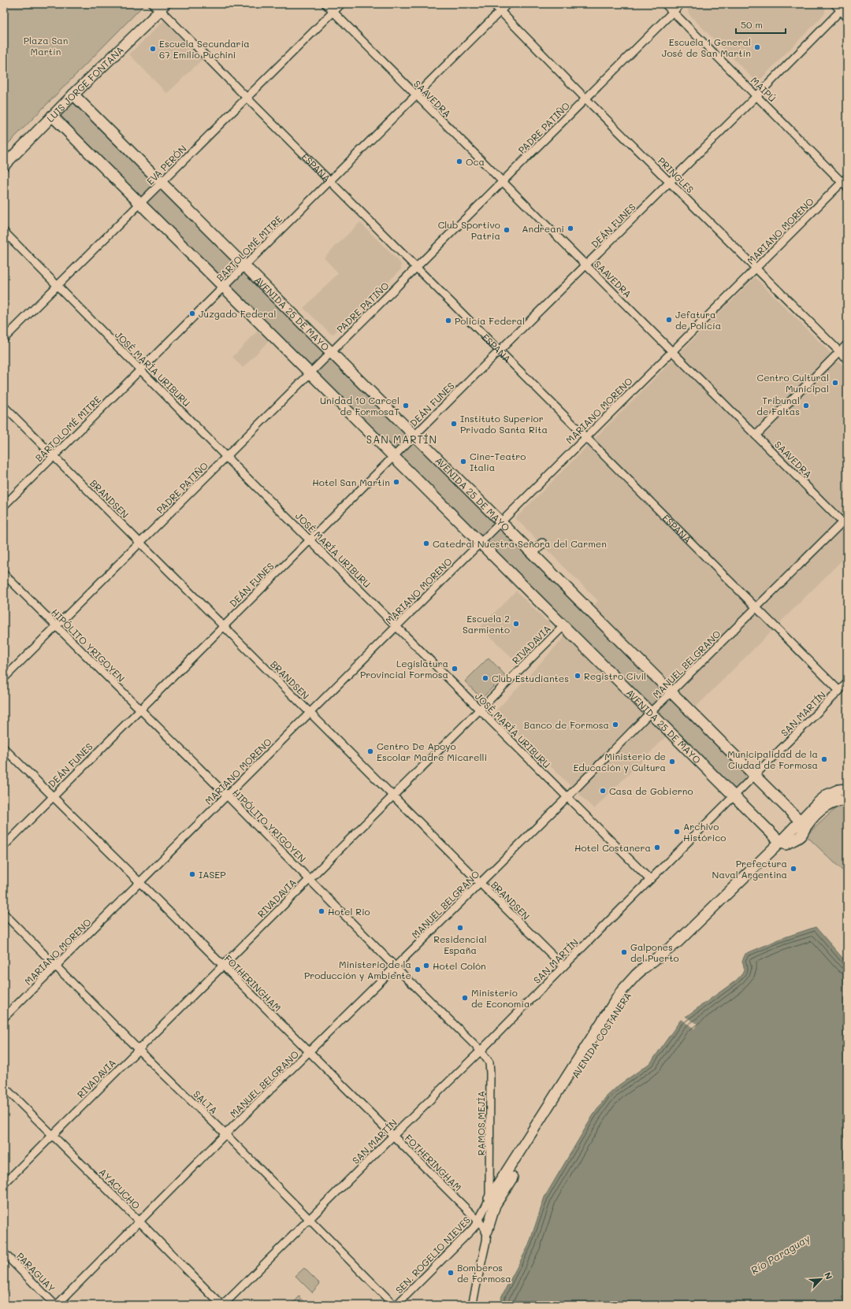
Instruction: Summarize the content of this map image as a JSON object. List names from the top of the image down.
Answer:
{
  "streets": {
    "main road": ["LUIS JORGE FONTANA", "AVENIDA 25 DE MAYO", "AVENIDA COSTANERA"],
    "street": [
      "MAIPÚ",
      "SAAVEDRA",
      "PADRE PATIÑO",
      "EVA PERÓN",
      "ESPAÑA",
      "PRINGLES",
      "DEÁN FUNES",
      "MARIANO MORENO",
      "BARTOLOMÉ MITRE",
      "JOSÉ MARÍA URIBURU",
      "BRANDSEN",
      "RIVADAVIA",
      "HIPÓLITO YRIGOYEN",
      "MANUEL BELGRANO",
      "SAN MARTÍN",
      "FOTHERINGHAM",
      "SALTA",
      "RAMOS MEJÍA",
      "AYACUCHO",
      "SEN. ROGELIO NIEVES",
      "PARAGUAY"
    ]
  },
  "crossings": [
    ["LUIS JORGE FONTANA", "ESPAÑA"],
    ["LUIS JORGE FONTANA", "AVENIDA 25 DE MAYO"],
    ["MAIPÚ", "PADRE PATIÑO"],
    ["MAIPÚ", "DEÁN FUNES"],
    ["MAIPÚ", "MARIANO MORENO"],
    ["SAAVEDRA", "PADRE PATIÑO"],
    ["SAAVEDRA", "EVA PERÓN"],
    ["SAAVEDRA", "DEÁN FUNES"],
    ["SAAVEDRA", "MARIANO MORENO"],
    ["SAAVEDRA", "BARTOLOMÉ MITRE"],
    ["SAAVEDRA", "MANUEL BELGRANO"],
    ["PADRE PATIÑO", "ESPAÑA"],
    ["PADRE PATIÑO", "PRINGLES"],
    ["PADRE PATIÑO", "AVENIDA 25 DE MAYO"],
    ["PADRE PATIÑO", "JOSÉ MARÍA URIBURU"],
    ["PADRE PATIÑO", "BRANDSEN"],
    ["PADRE PATIÑO", "HIPÓLITO YRIGOYEN"],
    ["EVA PERÓN", "ESPAÑA"],
    ["EVA PERÓN", "AVENIDA 25 DE MAYO"],
    ["EVA PERÓN", "JOSÉ MARÍA URIBURU"],
    ["ESPAÑA", "DEÁN FUNES"],
    ["ESPAÑA", "MARIANO MORENO"],
    ["ESPAÑA", "BARTOLOMÉ MITRE"],
    ["ESPAÑA", "MANUEL BELGRANO"],
    ["ESPAÑA", "SAN MARTÍN"],
    ["PRINGLES", "DEÁN FUNES"],
    ["PRINGLES", "MARIANO MORENO"],
    ["PRINGLES", "BARTOLOMÉ MITRE"],
    ["DEÁN FUNES", "AVENIDA 25 DE MAYO"],
    ["DEÁN FUNES", "JOSÉ MARÍA URIBURU"],
    ["DEÁN FUNES", "BRANDSEN"],
    ["DEÁN FUNES", "HIPÓLITO YRIGOYEN"],
    ["DEÁN FUNES", "FOTHERINGHAM"],
    ["MARIANO MORENO", "AVENIDA 25 DE MAYO"],
    ["MARIANO MORENO", "JOSÉ MARÍA URIBURU"],
    ["MARIANO MORENO", "BRANDSEN"],
    ["MARIANO MORENO", "HIPÓLITO YRIGOYEN"],
    ["MARIANO MORENO", "FOTHERINGHAM"],
    ["MARIANO MORENO", "SALTA"],
    ["BARTOLOMÉ MITRE", "AVENIDA 25 DE MAYO"],
    ["BARTOLOMÉ MITRE", "JOSÉ MARÍA URIBURU"],
    ["BARTOLOMÉ MITRE", "BRANDSEN"],
    ["AVENIDA 25 DE MAYO", "RIVADAVIA"],
    ["AVENIDA 25 DE MAYO", "MANUEL BELGRANO"],
    ["AVENIDA 25 DE MAYO", "SAN MARTÍN"],
    ["AVENIDA 25 DE MAYO", "AVENIDA COSTANERA"],
    ["JOSÉ MARÍA URIBURU", "RIVADAVIA"],
    ["JOSÉ MARÍA URIBURU", "MANUEL BELGRANO"],
    ["JOSÉ MARÍA URIBURU", "SAN MARTÍN"],
    ["BRANDSEN", "RIVADAVIA"],
    ["BRANDSEN", "MANUEL BELGRANO"],
    ["BRANDSEN", "SAN MARTÍN"],
    ["RIVADAVIA", "HIPÓLITO YRIGOYEN"],
    ["RIVADAVIA", "FOTHERINGHAM"],
    ["RIVADAVIA", "SALTA"],
    ["RIVADAVIA", "AYACUCHO"],
    ["HIPÓLITO YRIGOYEN", "MANUEL BELGRANO"],
    ["HIPÓLITO YRIGOYEN", "SAN MARTÍN"],
    ["HIPÓLITO YRIGOYEN", "RAMOS MEJÍA"],
    ["MANUEL BELGRANO", "FOTHERINGHAM"],
    ["MANUEL BELGRANO", "SALTA"],
    ["MANUEL BELGRANO", "AYACUCHO"],
    ["MANUEL BELGRANO", "PARAGUAY"],
    ["SAN MARTÍN", "FOTHERINGHAM"],
    ["SAN MARTÍN", "SALTA"],
    ["SAN MARTÍN", "RAMOS MEJÍA"],
    ["SAN MARTÍN", "AYACUCHO"],
    ["FOTHERINGHAM", "AVENIDA COSTANERA"],
    ["FOTHERINGHAM", "SEN. ROGELIO NIEVES"],
    ["AVENIDA COSTANERA", "RAMOS MEJÍA"],
    ["AVENIDA COSTANERA", "SEN. ROGELIO NIEVES"],
    ["RAMOS MEJÍA", "SEN. ROGELIO NIEVES"]
  ],
  "districts": ["SAN MARTÍN"],
  "water": ["Río Paraguay"],
  "parks": ["Plaza San Martín"],
  "places": [
    "Escuela 1 General José de San Martín",
    "Escuela Secundaria 67 Emilio Puchini",
    "Oca",
    "Andreani",
    "Club Sportivo Patria",
    "Juzgado Federal",
    "Jefatura de Policía",
    "Policía Federal",
    "Centro Cultural Municipal",
    "Unidad 10 Carcel de FormosaT",
    "Tribunal de Faltas",
    "Instituto Superior Privado Santa Rita",
    "Cine-Teatro Italia",
    "Hotel San Martín",
    "Catedral Nuestra Señora del Carmen",
    "Escuela 2 Sarmiento",
    "Legislatura Provincial Formosa",
    "Registro Civil",
    "Club Estudiantes",
    "Banco de Formosa",
    "Centro De Apoyo Escolar Madre Micarelli",
    "Municipalidad de la Ciudad de Formosa",
    "Ministerio de Educación y Cultura",
    "Casa de Gobierno",
    "Archivo Histórico",
    "Hotel Costanera",
    "Prefectura Naval Argentina",
    "IASEP",
    "Hotel Rio",
    "Residencial España",
    "Galpones del Puerto",
    "Hotel Colón",
    "Ministerio de la Producción y Ambiente",
    "Ministerio de Economía",
    "Bomberos de Formosa"
  ],
  "scale_bar": "50 m",
  "north": "top right"
}
